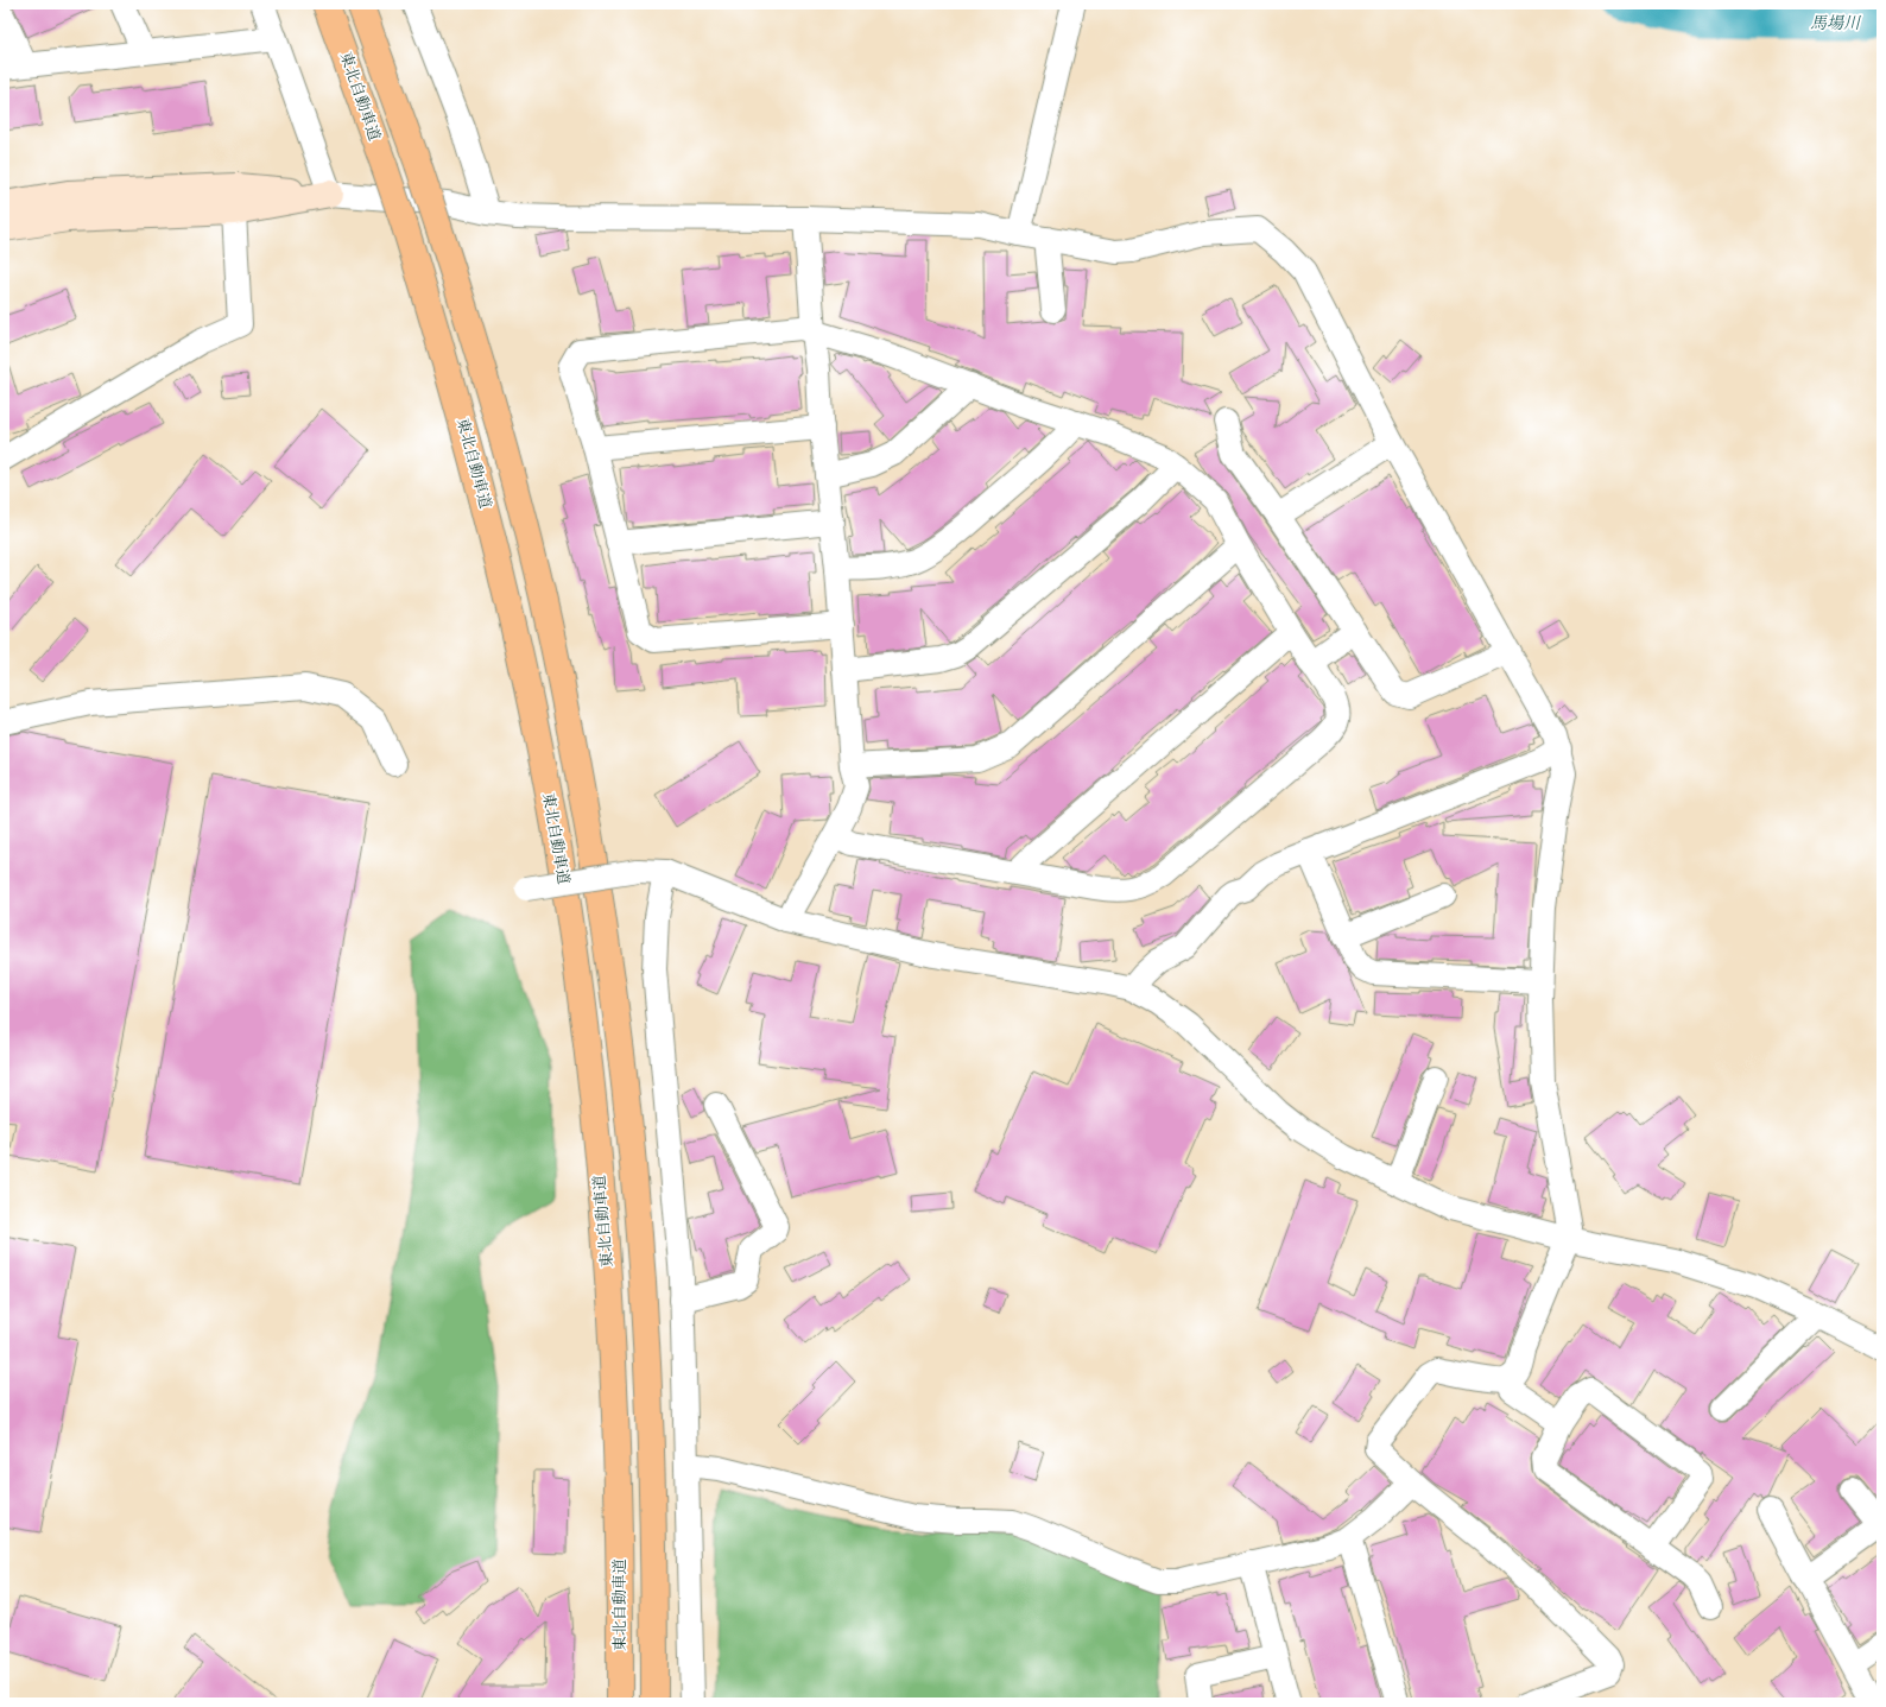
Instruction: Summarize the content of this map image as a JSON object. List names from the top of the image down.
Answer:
{
  "streets": {
    "highway": ["東北自動車道"]
  },
  "water": ["馬場川"]
}
